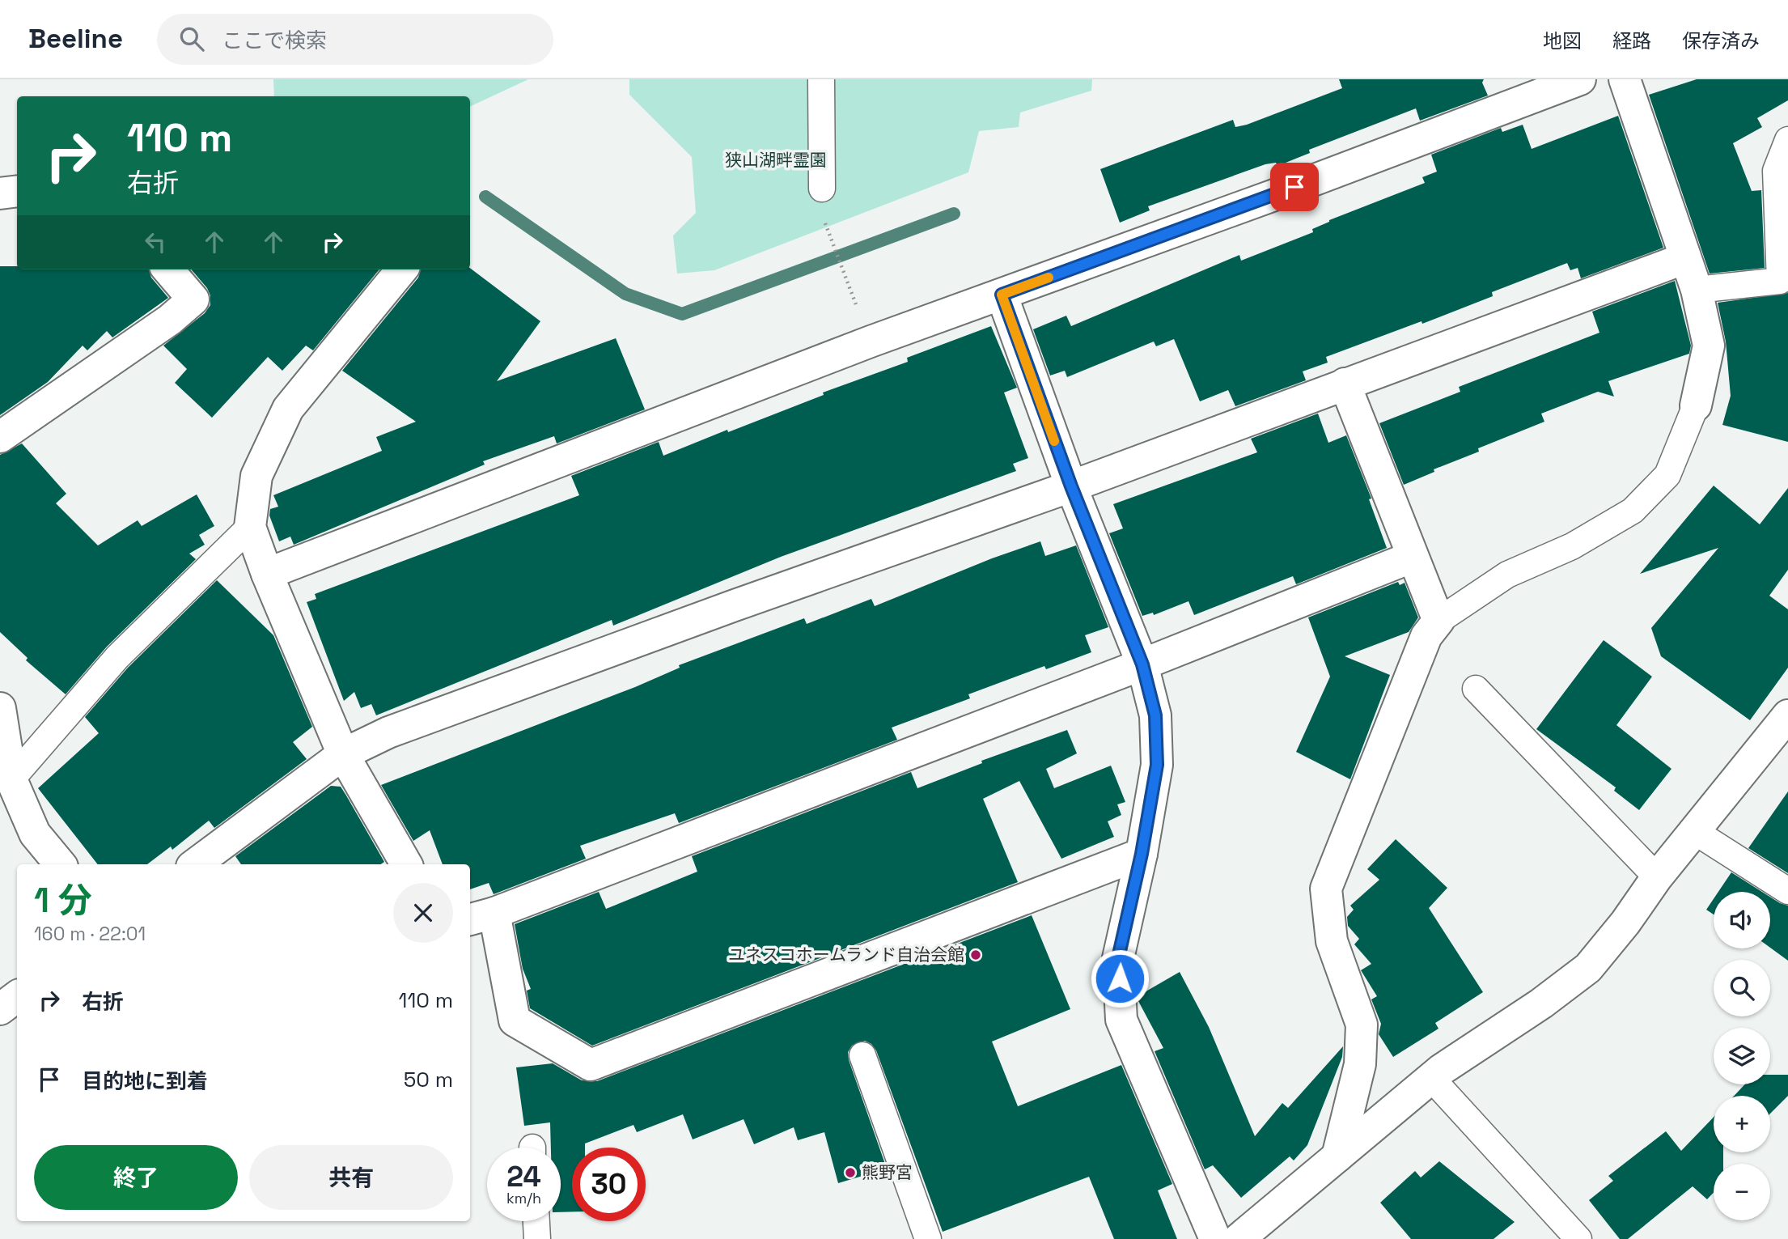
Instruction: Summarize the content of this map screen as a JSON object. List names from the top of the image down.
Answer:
{
  "parks": ["狭山湖畔霊園"],
  "places": ["ユネスコホームランド自治会館", "熊野宮"],
  "page": {
    "header": "Beeline",
    "search": "ここで検索",
    "nav": ["地図", "経路", "保存済み"],
    "turn": ["110 m", "右折"],
    "heading": ["1 分", "160 m · 22:01"],
    "map_buttons": ["+", "−"],
    "list": [
      {
        "name": "右折",
        "value": "110 m"
      },
      {
        "name": "目的地に到着",
        "value": "50 m"
      }
    ],
    "buttons": ["終了", "共有"],
    "speed": "24 km/h",
    "limit": "30"
  }
}
